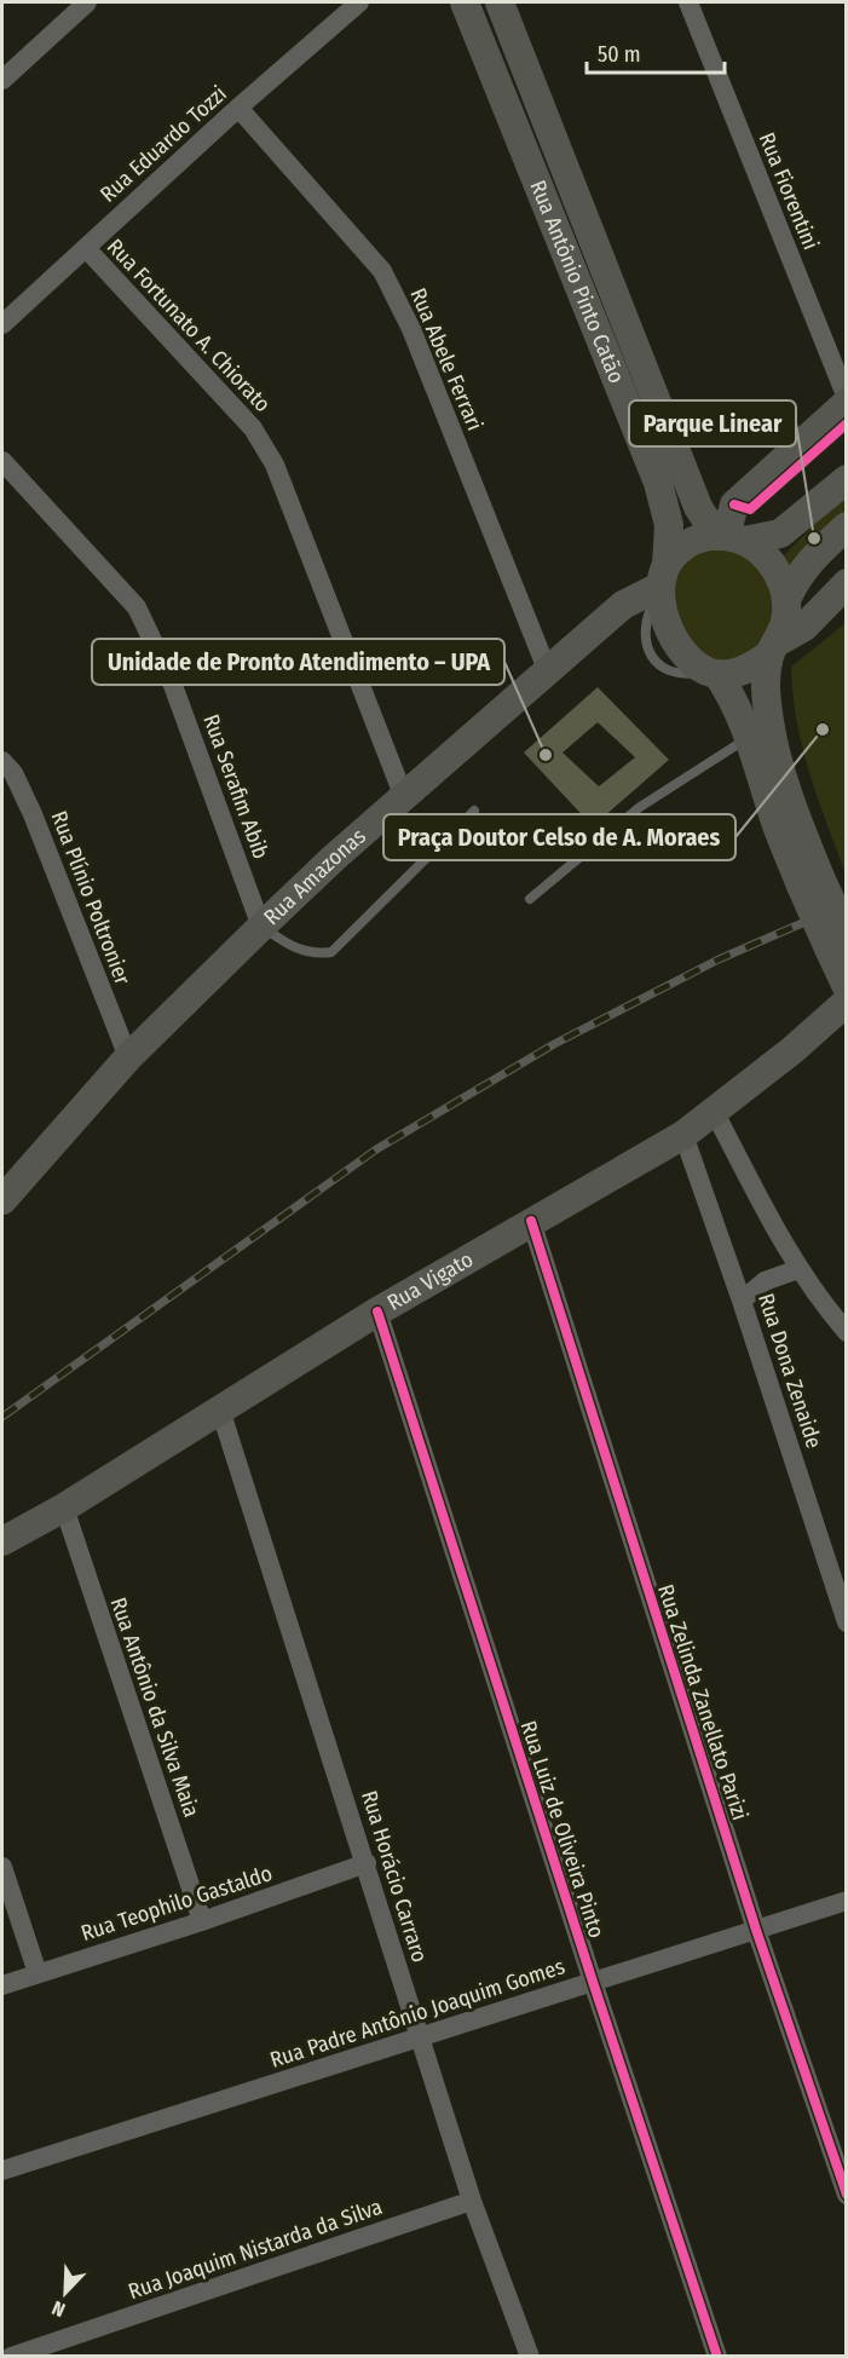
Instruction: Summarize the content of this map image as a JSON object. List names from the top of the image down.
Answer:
{
  "streets": {
    "main road": ["Rua Antônio Pinto Catão", "Rua Amazonas", "Rua Vigato"],
    "street": [
      "Rua Eduardo Tozzi",
      "Rua Fiorentini",
      "Rua Fortunato A. Chiorato",
      "Rua Abele Ferrari",
      "Rua Serafim Abib",
      "Rua Plínio Poltronier",
      "Rua Dona Zenaide",
      "Rua Zelinda Zanellato Parizi",
      "Rua Antônio da Silva Maia",
      "Rua Luiz de Oliveira Pinto",
      "Rua Horácio Carraro",
      "Rua Teophilo Gastaldo",
      "Rua Padre Antônio Joaquim Gomes",
      "Rua Joaquim Nistarda da Silva"
    ]
  },
  "crossings": [
    ["Rua Eduardo Tozzi", "Rua Fortunato A. Chiorato"],
    ["Rua Eduardo Tozzi", "Rua Abele Ferrari"],
    ["Rua Antônio Pinto Catão", "Rua Amazonas"],
    ["Rua Fortunato A. Chiorato", "Rua Amazonas"],
    ["Rua Abele Ferrari", "Rua Amazonas"],
    ["Rua Serafim Abib", "Rua Amazonas"],
    ["Rua Amazonas", "Rua Plínio Poltronier"],
    ["Rua Vigato", "Rua Dona Zenaide"],
    ["Rua Vigato", "Rua Zelinda Zanellato Parizi"],
    ["Rua Vigato", "Rua Antônio da Silva Maia"],
    ["Rua Vigato", "Rua Luiz de Oliveira Pinto"],
    ["Rua Vigato", "Rua Horácio Carraro"],
    ["Rua Zelinda Zanellato Parizi", "Rua Padre Antônio Joaquim Gomes"],
    ["Rua Antônio da Silva Maia", "Rua Teophilo Gastaldo"],
    ["Rua Luiz de Oliveira Pinto", "Rua Padre Antônio Joaquim Gomes"],
    ["Rua Horácio Carraro", "Rua Teophilo Gastaldo"],
    ["Rua Horácio Carraro", "Rua Padre Antônio Joaquim Gomes"],
    ["Rua Horácio Carraro", "Rua Joaquim Nistarda da Silva"]
  ],
  "places": ["Parque Linear", "Praça Doutor Celso de A. Moraes", "Unidade de Pronto Atendimento – UPA"],
  "scale_bar": "50 m",
  "north": "bottom left"
}
